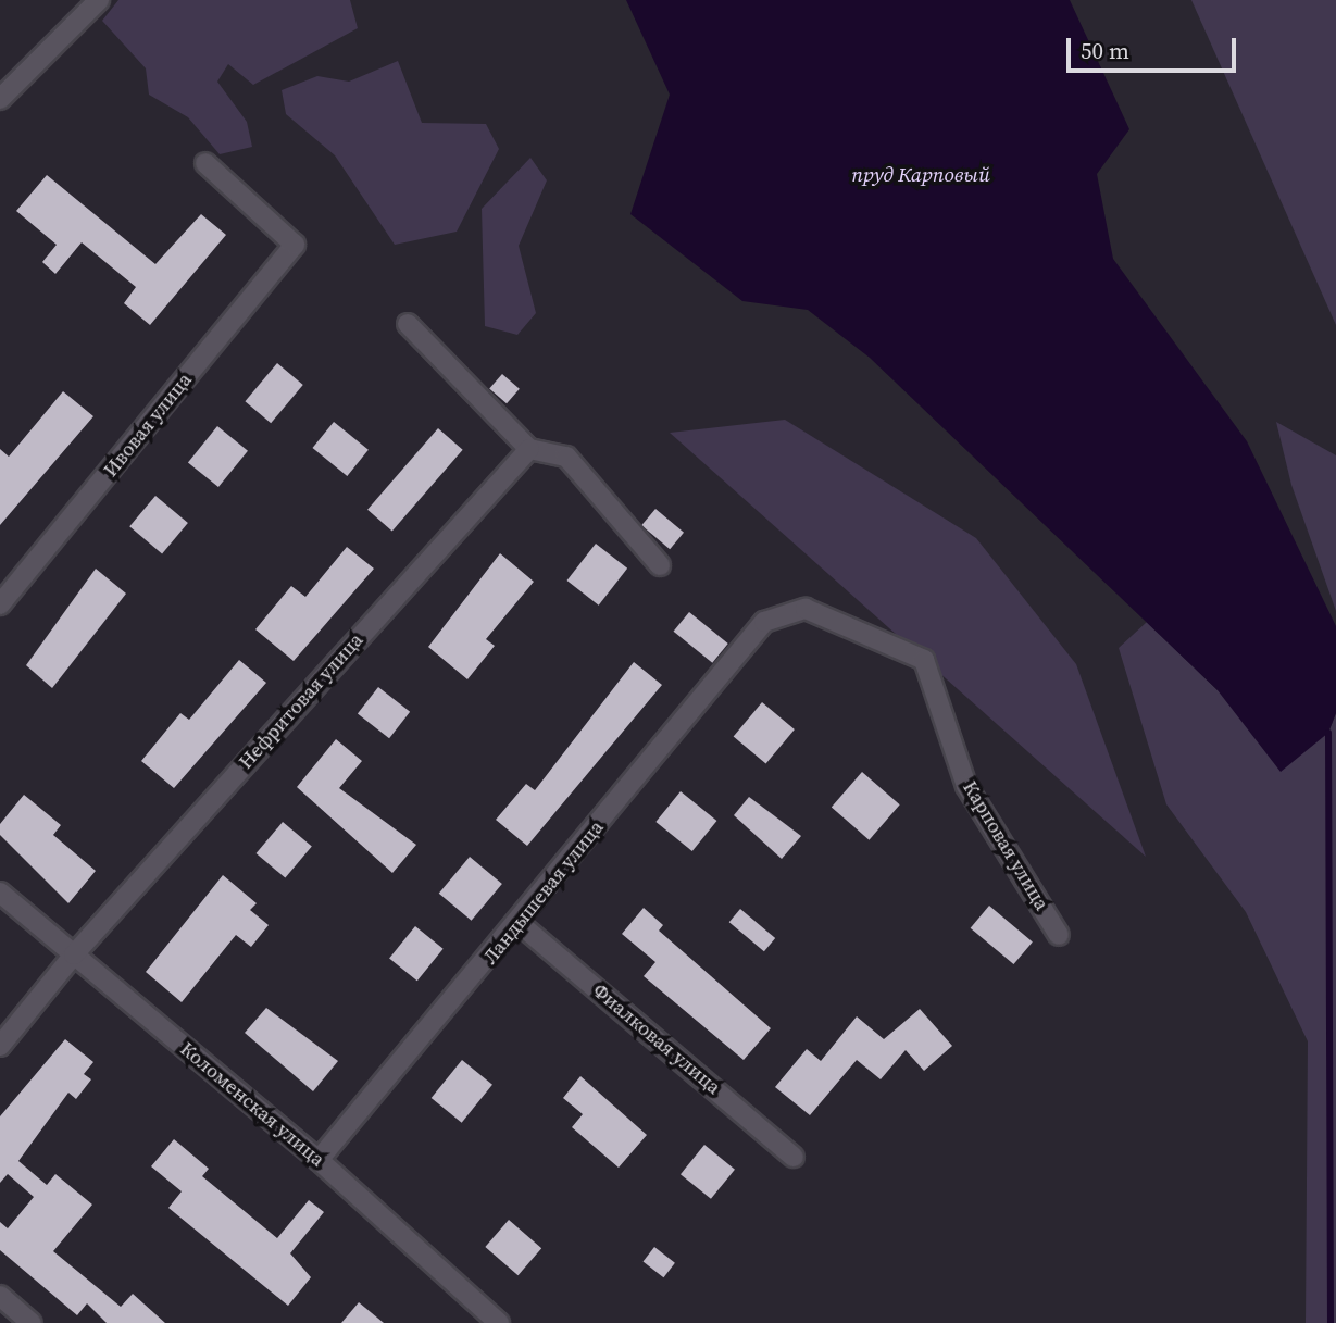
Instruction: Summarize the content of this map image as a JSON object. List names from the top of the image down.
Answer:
{
  "streets": {
    "street": [
      "Ивовая улица",
      "Нефритовая улица",
      "Карповая улица",
      "Ландышевая улица",
      "Фиалковая улица",
      "Коломенская улица"
    ]
  },
  "crossings": [
    ["Нефритовая улица", "Коломенская улица"],
    ["Карповая улица", "Ландышевая улица"],
    ["Ландышевая улица", "Фиалковая улица"],
    ["Ландышевая улица", "Коломенская улица"]
  ],
  "water": ["пруд Карповый"],
  "scale_bar": "50 m"
}
